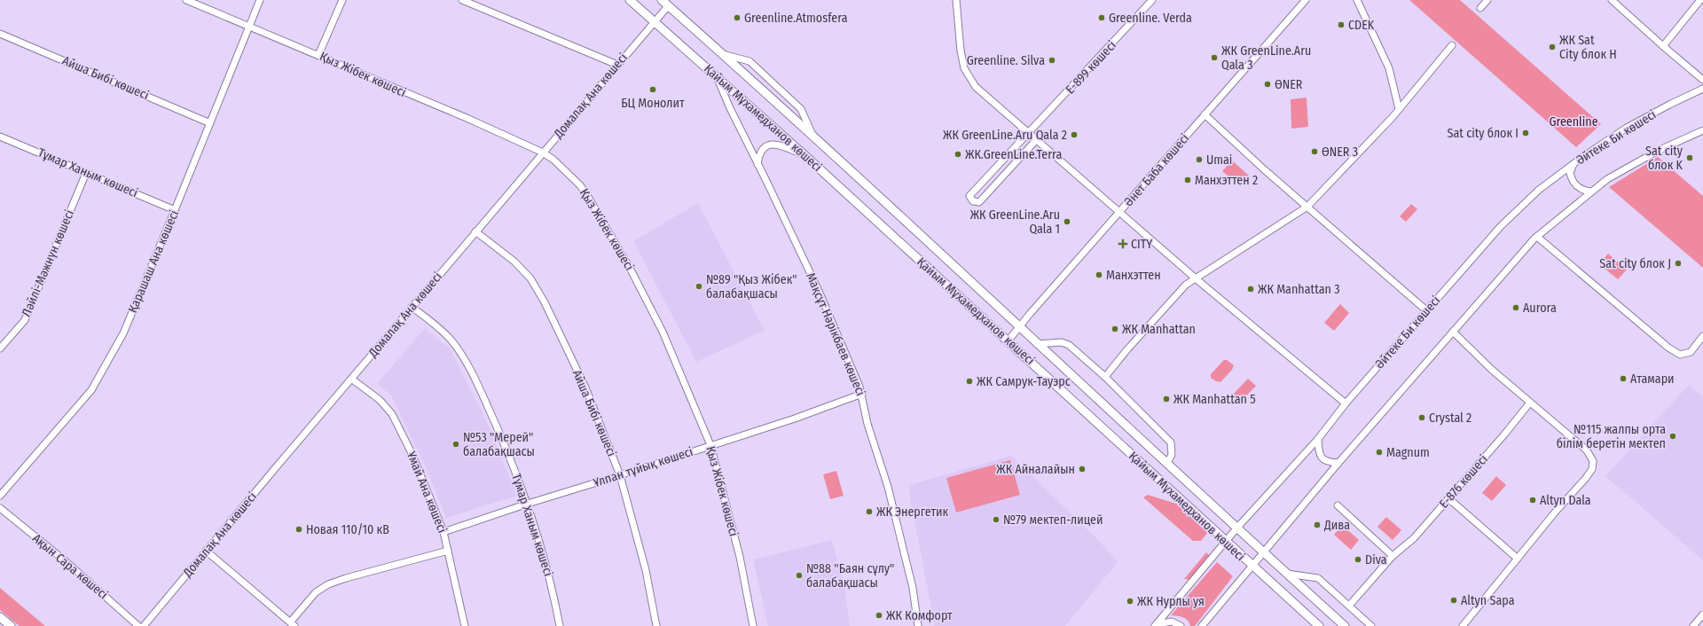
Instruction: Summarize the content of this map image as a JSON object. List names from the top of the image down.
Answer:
{
  "streets": {
    "main road": ["Қайым Мұхамедханов көшесі"],
    "street": [
      "Е-899 көшесі",
      "Қыз Жібек көшесі",
      "Айша Бибі көшесі",
      "Домалақ Ана көшесі",
      "Әйтеке Би көшесі",
      "Әнет Баба көшесі",
      "Тұмар Ханым көшесі",
      "Қарашаш Ана көшесі",
      "Ләйлі-Мәжнүн көшесі",
      "Мақсұт Нәрікбаев көшесі",
      "Ұлпан тұйық көшесі",
      "Е-876 көшесі",
      "Ұмай Ана көшесі",
      "Ақын Сара көшесі"
    ]
  },
  "crossings": [
    ["Қыз Жібек көшесі", "Домалақ Ана көшесі"],
    ["Қыз Жібек көшесі", "Қарашаш Ана көшесі"],
    ["Қыз Жібек көшесі", "Ұлпан тұйық көшесі"],
    ["Айша Бибі көшесі", "Домалақ Ана көшесі"],
    ["Айша Бибі көшесі", "Қарашаш Ана көшесі"],
    ["Айша Бибі көшесі", "Ұлпан тұйық көшесі"],
    ["Домалақ Ана көшесі", "Қайым Мұхамедханов көшесі"],
    ["Домалақ Ана көшесі", "Тұмар Ханым көшесі"],
    ["Домалақ Ана көшесі", "Ұмай Ана көшесі"],
    ["Қайым Мұхамедханов көшесі", "Әйтеке Би көшесі"],
    ["Қайым Мұхамедханов көшесі", "Әнет Баба көшесі"],
    ["Қайым Мұхамедханов көшесі", "Мақсұт Нәрікбаев көшесі"],
    ["Тұмар Ханым көшесі", "Қарашаш Ана көшесі"],
    ["Тұмар Ханым көшесі", "Ләйлі-Мәжнүн көшесі"],
    ["Тұмар Ханым көшесі", "Ұлпан тұйық көшесі"],
    ["Мақсұт Нәрікбаев көшесі", "Ұлпан тұйық көшесі"],
    ["Ұлпан тұйық көшесі", "Ұмай Ана көшесі"]
  ],
  "parks": ["Greenline"],
  "places": {
    "other": [
      "Greenline.Atmosfera",
      "Greenline. Verda",
      "CDEK",
      "ЖК Sat City блок H",
      "ЖК GreenLine.Aru Qala 3",
      "Greenline. Silva",
      "ӨNER",
      "БЦ Монолит",
      "Sat city блок I",
      "ЖК GreenLine.Aru Qala 2",
      "ӨNER 3",
      "ЖК.GreenLine.Terra",
      "Sat city блок K",
      "Umai",
      "Манхэттен 2",
      "ЖК GreenLine.Aru Qala 1",
      "Sat city блок J",
      "Манхэттен",
      "№89 \"Қыз Жібек\" балабақшасы",
      "ЖК Manhattan 3",
      "Aurora",
      "ЖК Manhattan",
      "Атамари",
      "ЖК Самрук-Тауэрс",
      "ЖК Manhattan 5",
      "Crystal 2",
      "№115 жалпы орта білім беретін мектеп",
      "№53 \"Мерей\" балабақшасы",
      "Magnum",
      "ЖК Айналайын",
      "Altyn Dala",
      "ЖК Энергетик",
      "№79 мектеп-лицей",
      "Дива",
      "Новая 110/10 кВ",
      "Diva",
      "№88 \"Баян сұлу\" балабақшасы",
      "Altyn Sapa",
      "ЖК Нурлы уя",
      "ЖК Комфорт"
    ],
    "health": ["CITY"]
  }
}
